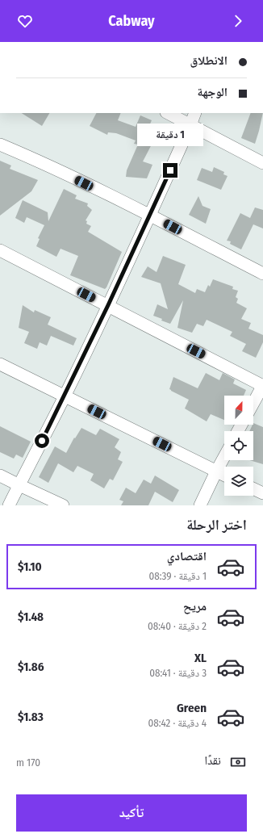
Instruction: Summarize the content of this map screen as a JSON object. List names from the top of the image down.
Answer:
{
  "north": "top",
  "page": {
    "header": "Cabway",
    "banner": ["الانطلاق", "الوجهة"],
    "bubble": "1 دقيقة",
    "heading": "اختر الرحلة",
    "list": [
      {
        "name": "اقتصادي",
        "note": "1 دقيقة · 08:39",
        "value": "$1.10"
      },
      {
        "name": "مريح",
        "note": "2 دقيقة · 08:40",
        "value": "$1.48"
      },
      {
        "name": "XL",
        "note": "3 دقيقة · 08:41",
        "value": "$1.86"
      },
      {
        "name": "Green",
        "note": "4 دقيقة · 08:42",
        "value": "$1.83"
      }
    ],
    "pay": ["نقدًا", "170 m"],
    "buttons": "تأكيد"
  }
}
